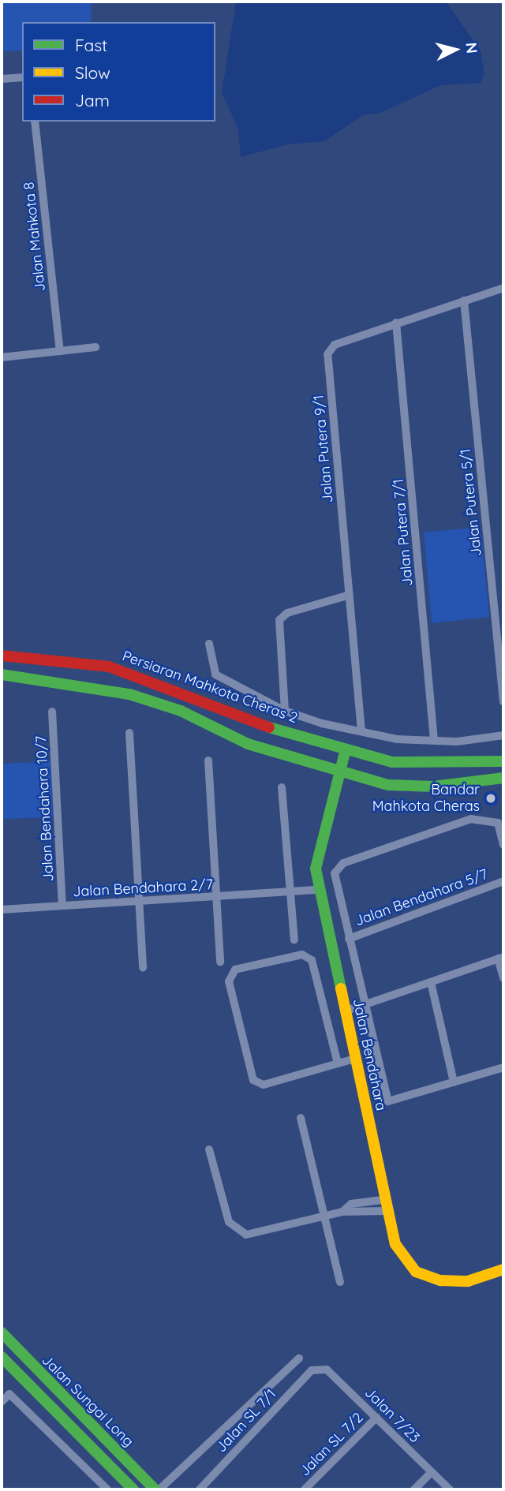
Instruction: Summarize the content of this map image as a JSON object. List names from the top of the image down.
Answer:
{
  "streets": {
    "street": [
      "Jalan Mahkota 8",
      "Jalan Putera 9/1",
      "Jalan Putera 5/1",
      "Jalan Putera 7/1",
      "Persiaran Mahkota Cheras 2",
      "Jalan Bendahara 10/7",
      "Jalan Bendahara 2/7",
      "Jalan Bendahara 5/7",
      "Jalan Bendahara",
      "Jalan Sungai Long",
      "Jalan 7/23",
      "Jalan SL 7/1",
      "Jalan SL 7/2"
    ]
  },
  "crossings": [
    ["Jalan Putera 9/1", "Jalan Putera 5/1"],
    ["Jalan Putera 9/1", "Jalan Putera 7/1"],
    ["Persiaran Mahkota Cheras 2", "Jalan Bendahara"],
    ["Jalan Bendahara 10/7", "Jalan Bendahara 2/7"],
    ["Jalan Bendahara 2/7", "Jalan Bendahara"],
    ["Jalan 7/23", "Jalan SL 7/1"],
    ["Jalan 7/23", "Jalan SL 7/2"]
  ],
  "places": ["Bandar Mahkota Cheras"],
  "legend": ["Fast", "Slow", "Jam"],
  "north": "right"
}
